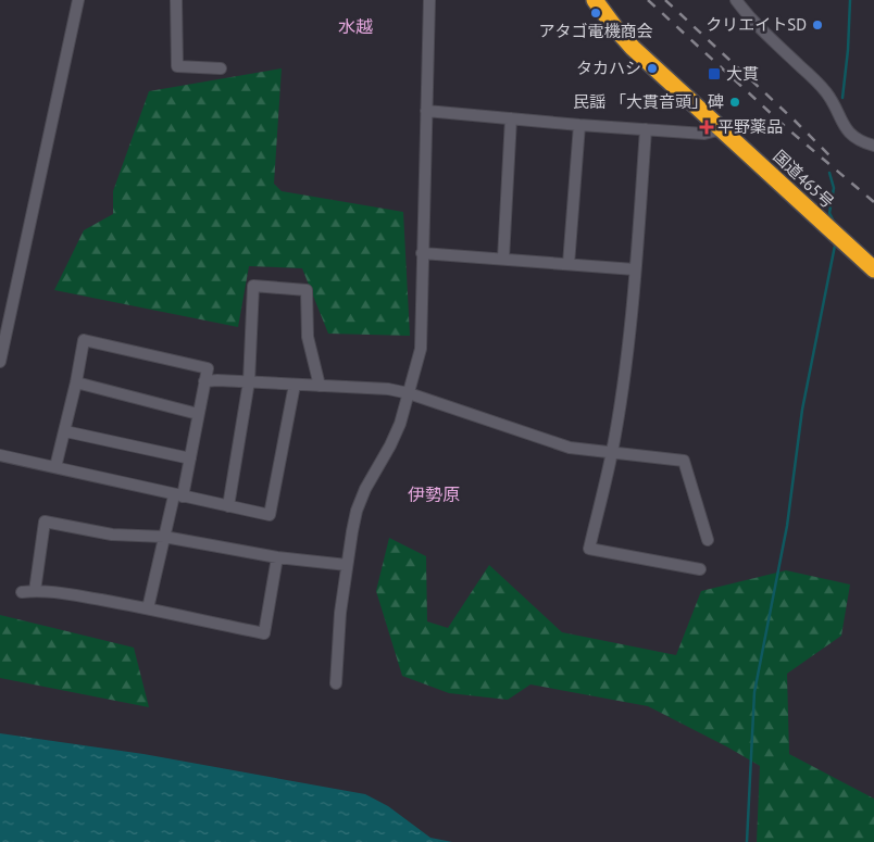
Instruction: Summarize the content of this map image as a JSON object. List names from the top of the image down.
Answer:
{
  "streets": {
    "highway": ["国道465号"]
  },
  "districts": ["水越", "伊勢原"],
  "places": {
    "other": [
      "アタゴ電機商会",
      "クリエイトSD",
      "タカハシ",
      "民謡 「大貫音頭」碑"
    ],
    "transit": ["大貫"],
    "health": ["平野薬品"]
  }
}
